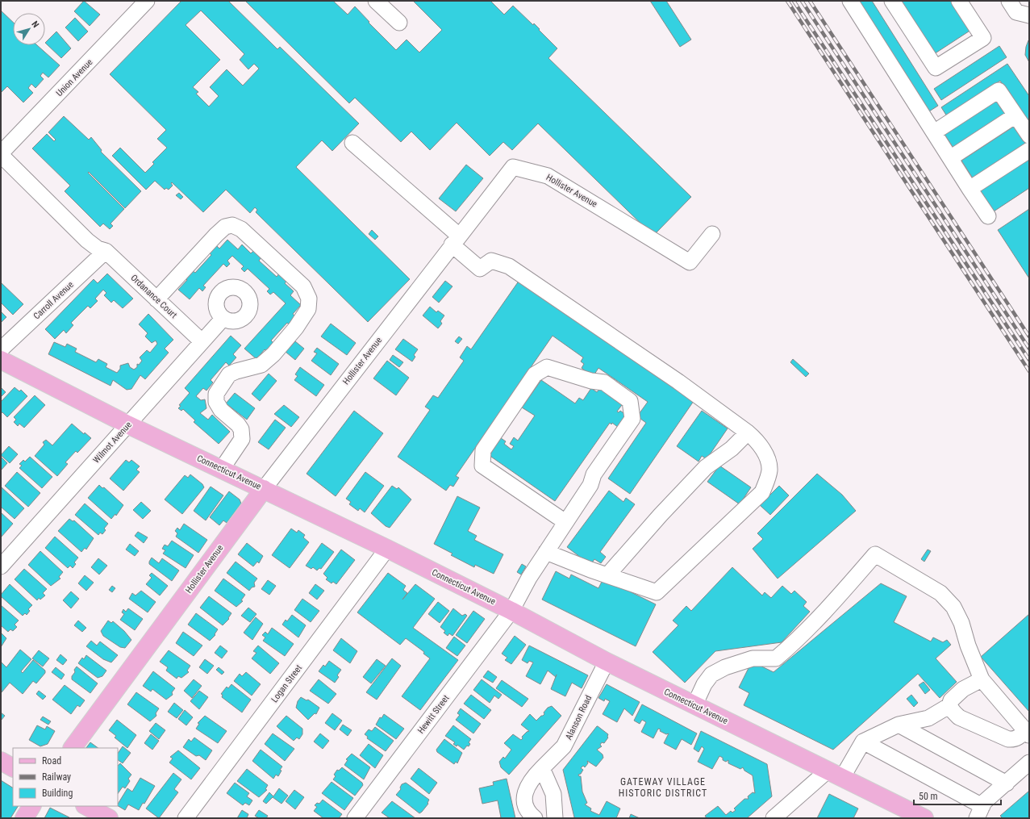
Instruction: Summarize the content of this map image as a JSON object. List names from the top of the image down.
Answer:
{
  "streets": {
    "main road": ["Hollister Avenue", "Connecticut Avenue"],
    "street": [
      "Union Avenue",
      "Ordanance Court",
      "Carroll Avenue",
      "Wilmot Avenue",
      "Logan Street",
      "Hewitt Street",
      "Alanson Road"
    ]
  },
  "crossings": [
    ["Union Avenue", "Ordanance Court"],
    ["Hollister Avenue", "Connecticut Avenue"],
    ["Ordanance Court", "Carroll Avenue"],
    ["Ordanance Court", "Wilmot Avenue"],
    ["Wilmot Avenue", "Connecticut Avenue"],
    ["Connecticut Avenue", "Logan Street"],
    ["Connecticut Avenue", "Hewitt Street"],
    ["Connecticut Avenue", "Alanson Road"]
  ],
  "districts": ["GATEWAY VILLAGE HISTORIC DISTRICT"],
  "legend": ["Road", "Railway", "Building"],
  "scale_bar": "50 m",
  "north": "top right"
}
